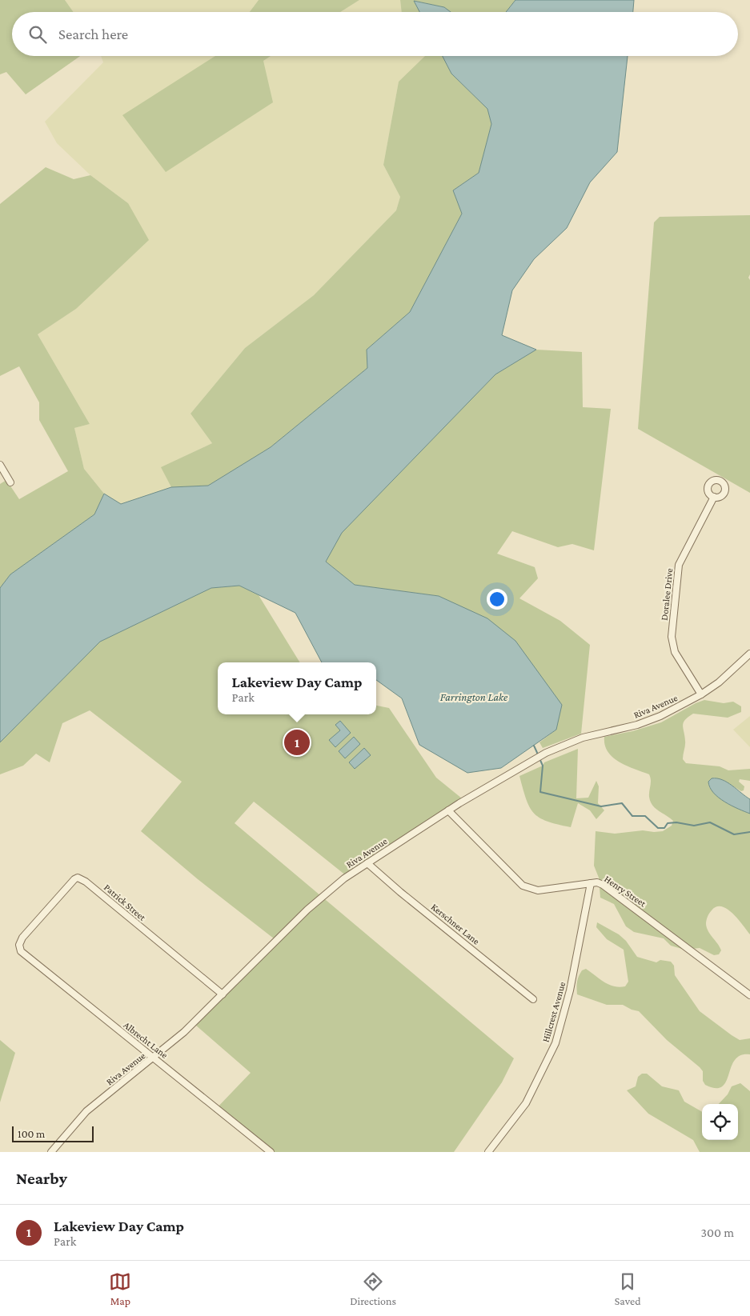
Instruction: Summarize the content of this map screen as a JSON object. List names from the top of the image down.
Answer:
{
  "streets": {
    "street": [
      "Doralee Drive",
      "Riva Avenue",
      "Henry Street",
      "Patrick Street",
      "Kerschner Lane",
      "Hillcrest Avenue",
      "Albrecht Lane"
    ]
  },
  "crossings": [
    ["Doralee Drive", "Riva Avenue"],
    ["Riva Avenue", "Henry Street"],
    ["Riva Avenue", "Patrick Street"],
    ["Riva Avenue", "Kerschner Lane"],
    ["Riva Avenue", "Albrecht Lane"],
    ["Henry Street", "Hillcrest Avenue"],
    ["Patrick Street", "Albrecht Lane"]
  ],
  "water": ["Farrington Lake"],
  "scale_bar": "100 m",
  "page": {
    "search": "Search here",
    "popup": ["Lakeview Day Camp", "Park"],
    "pins": "1",
    "scale": "100 m",
    "heading": "Nearby",
    "list": [
      {
        "mark": "1",
        "name": "Lakeview Day Camp",
        "note": "Park",
        "value": "300 m"
      }
    ],
    "nav": ["Map", "Directions", "Saved"]
  }
}
